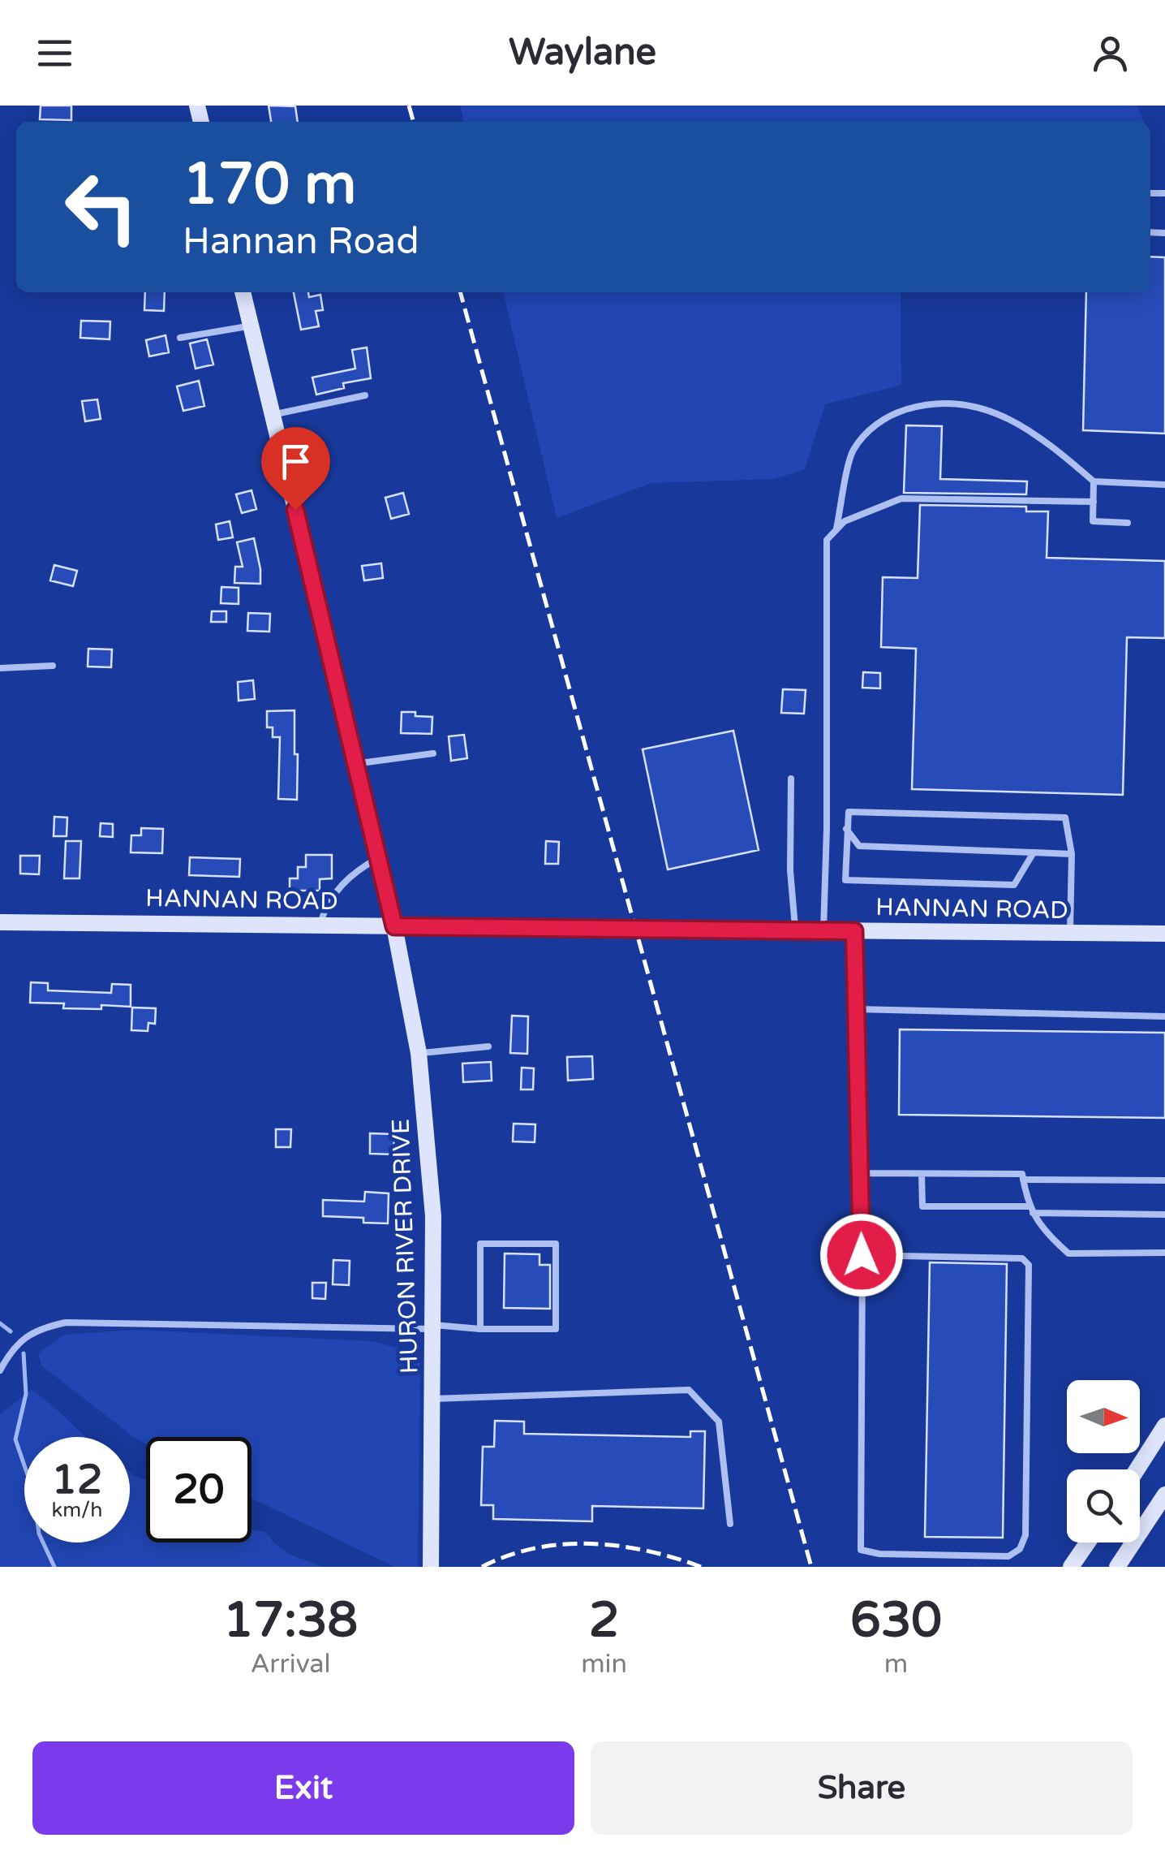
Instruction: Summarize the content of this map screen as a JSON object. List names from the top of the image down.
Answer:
{
  "streets": {
    "street": ["HANNAN ROAD", "HURON RIVER DRIVE"]
  },
  "crossings": [
    ["HANNAN ROAD", "HURON RIVER DRIVE"]
  ],
  "north": "right",
  "page": {
    "header": "Waylane",
    "turn": ["170 m", "Hannan Road"],
    "speed": "12 km/h",
    "limit": "20",
    "eta": [
      "17:38",
      "Arrival",
      "2",
      "min",
      "630",
      "m"
    ],
    "buttons": ["Exit", "Share"]
  }
}
